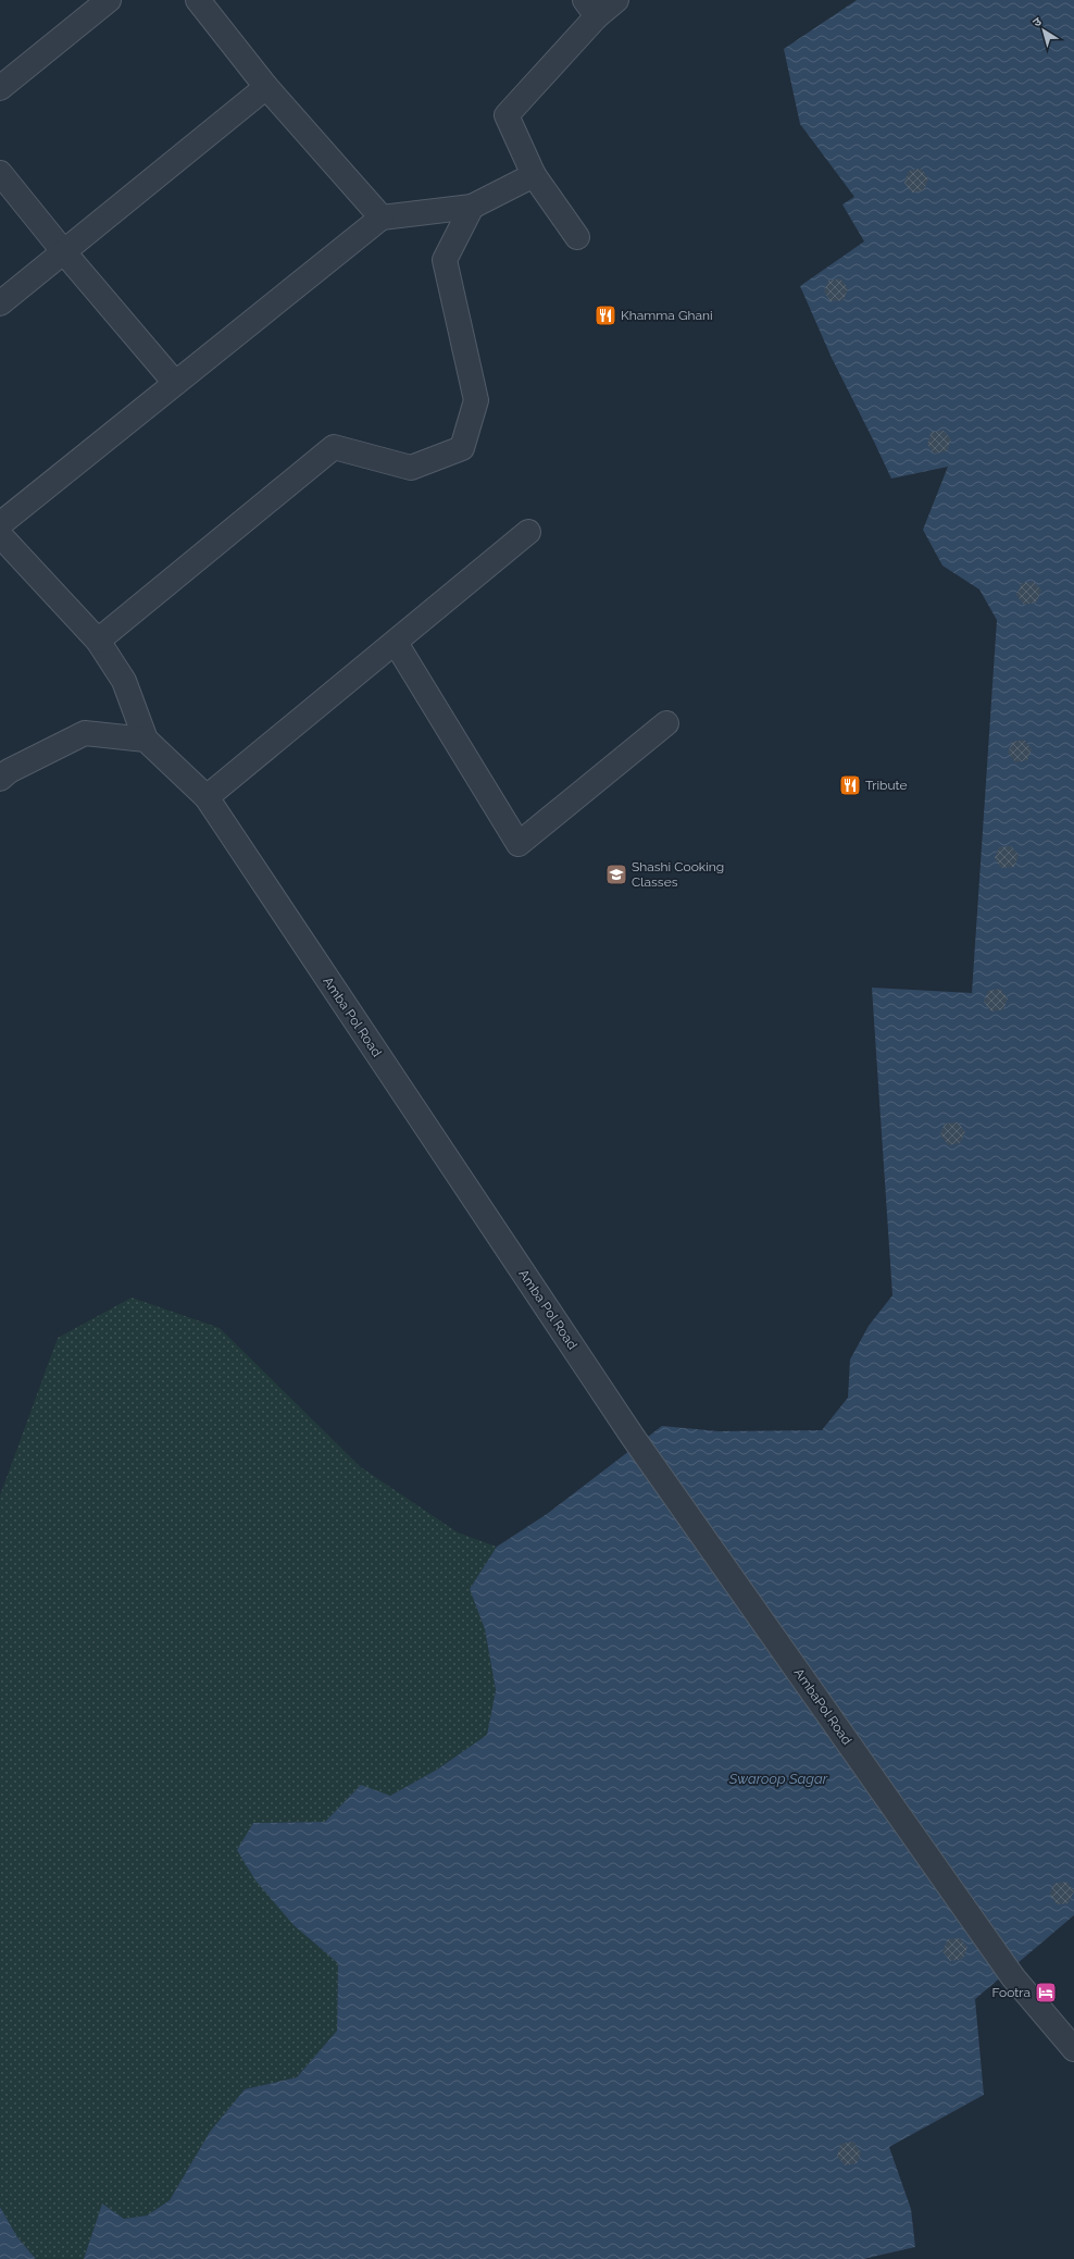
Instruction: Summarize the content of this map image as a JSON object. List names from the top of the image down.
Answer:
{
  "streets": {
    "street": ["Amba Pol Road", "AmbaPol Road"]
  },
  "crossings": [
    ["Amba Pol Road", "AmbaPol Road"]
  ],
  "water": ["Swaroop Sagar"],
  "places": {
    "restaurant": ["Khamma Ghani", "Tribute"],
    "school or university": ["Shashi Cooking Classes"],
    "hotel": ["Footra"]
  },
  "north": "top left"
}
